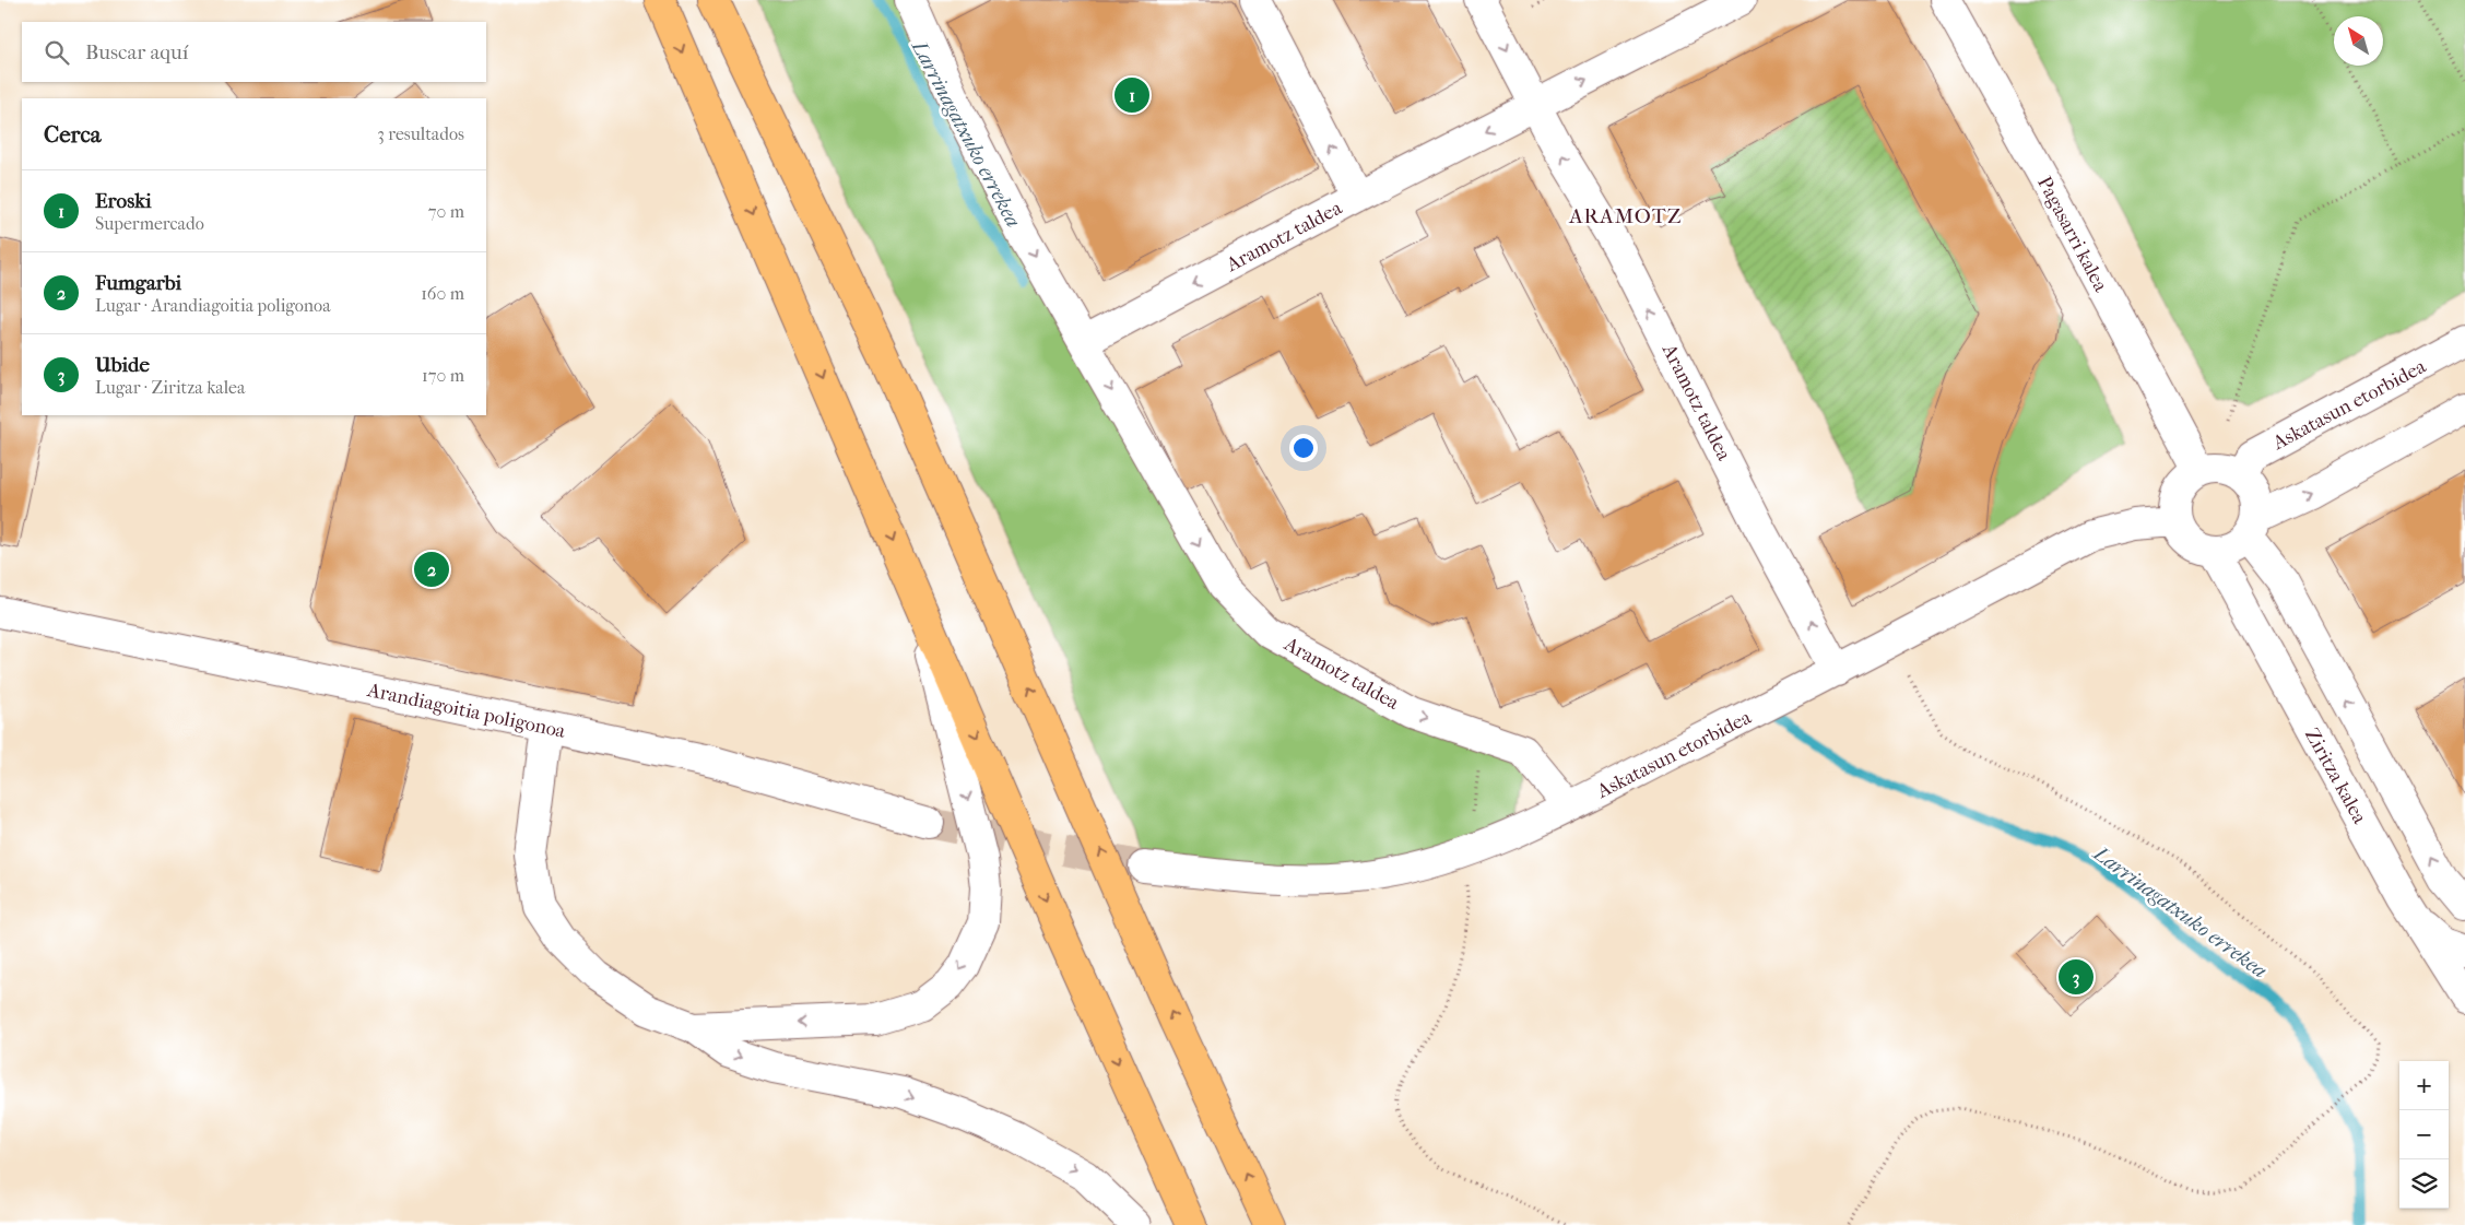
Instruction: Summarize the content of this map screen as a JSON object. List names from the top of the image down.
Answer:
{
  "streets": {
    "street": [
      "Pagasarri kalea",
      "Aramotz taldea",
      "Askatasun etorbidea",
      "Arandiagoitia poligonoa",
      "Ziritza kalea"
    ]
  },
  "crossings": [
    ["Pagasarri kalea", "Askatasun etorbidea"],
    ["Pagasarri kalea", "Ziritza kalea"],
    ["Aramotz taldea", "Askatasun etorbidea"],
    ["Askatasun etorbidea", "Ziritza kalea"]
  ],
  "districts": ["ARAMOTZ"],
  "water": ["Larrinagatxuko errekea"],
  "north": "top left",
  "page": {
    "search": "Buscar aquí",
    "pins": ["1", "2", "3"],
    "heading": ["Cerca", "3 resultados"],
    "list": [
      {
        "mark": "1",
        "name": "Eroski",
        "note": "Supermercado",
        "value": "70 m"
      },
      {
        "mark": "2",
        "name": "Fumgarbi",
        "note": "Lugar · Arandiagoitia poligonoa",
        "value": "160 m"
      },
      {
        "mark": "3",
        "name": "Ubide",
        "note": "Lugar · Ziritza kalea",
        "value": "170 m"
      }
    ],
    "map_buttons": ["+", "−"]
  }
}
